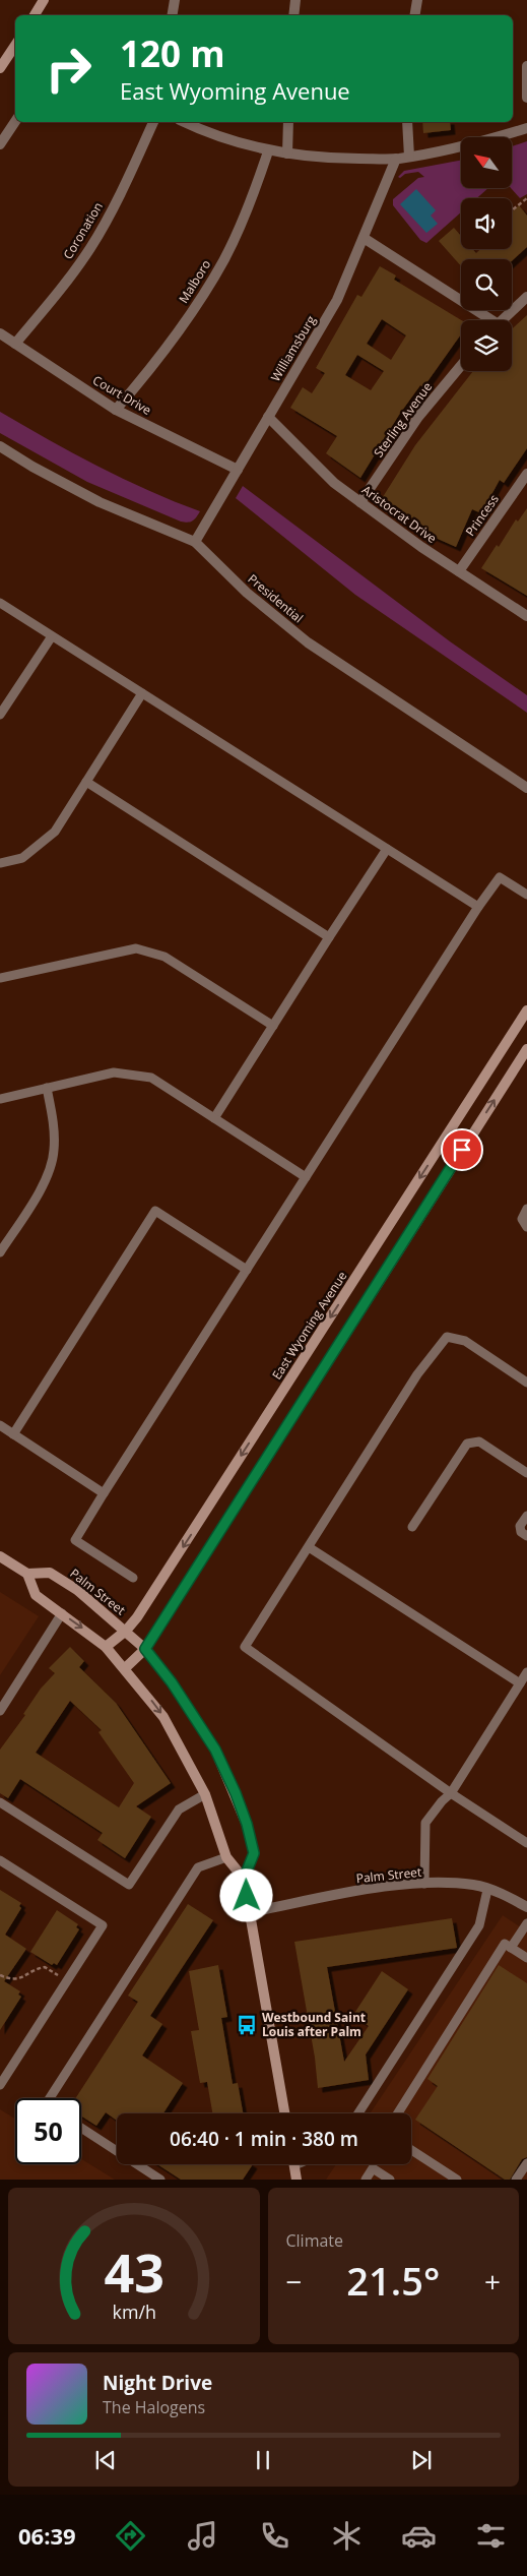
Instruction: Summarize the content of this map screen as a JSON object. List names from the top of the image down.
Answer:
{
  "streets": {
    "street": [
      "Coronation",
      "Malboro",
      "Williamsburg",
      "Court Drive",
      "Sterling Avenue",
      "Aristocrat Drive",
      "Princess",
      "Presidential",
      "East Wyoming Avenue",
      "Palm Street"
    ]
  },
  "crossings": [
    ["Coronation", "Court Drive"],
    ["Malboro", "Court Drive"],
    ["Williamsburg", "Court Drive"],
    ["Williamsburg", "Aristocrat Drive"],
    ["Williamsburg", "Presidential"],
    ["Sterling Avenue", "Aristocrat Drive"],
    ["Aristocrat Drive", "Princess"],
    ["East Wyoming Avenue", "Palm Street"]
  ],
  "places": {
    "bus stop": ["Westbound Saint Louis after Palm"]
  },
  "north": "top left",
  "page": {
    "turn": ["120 m", "East Wyoming Avenue"],
    "limit": "50",
    "trip": "06:40 · 1 min · 380 m",
    "tile": "Climate",
    "heat": ["−", "21.5°", "+"],
    "song": ["Night Drive", "The Halogens"],
    "tabs": "06:39",
    "gauge": ["43", "km/h"]
  }
}
